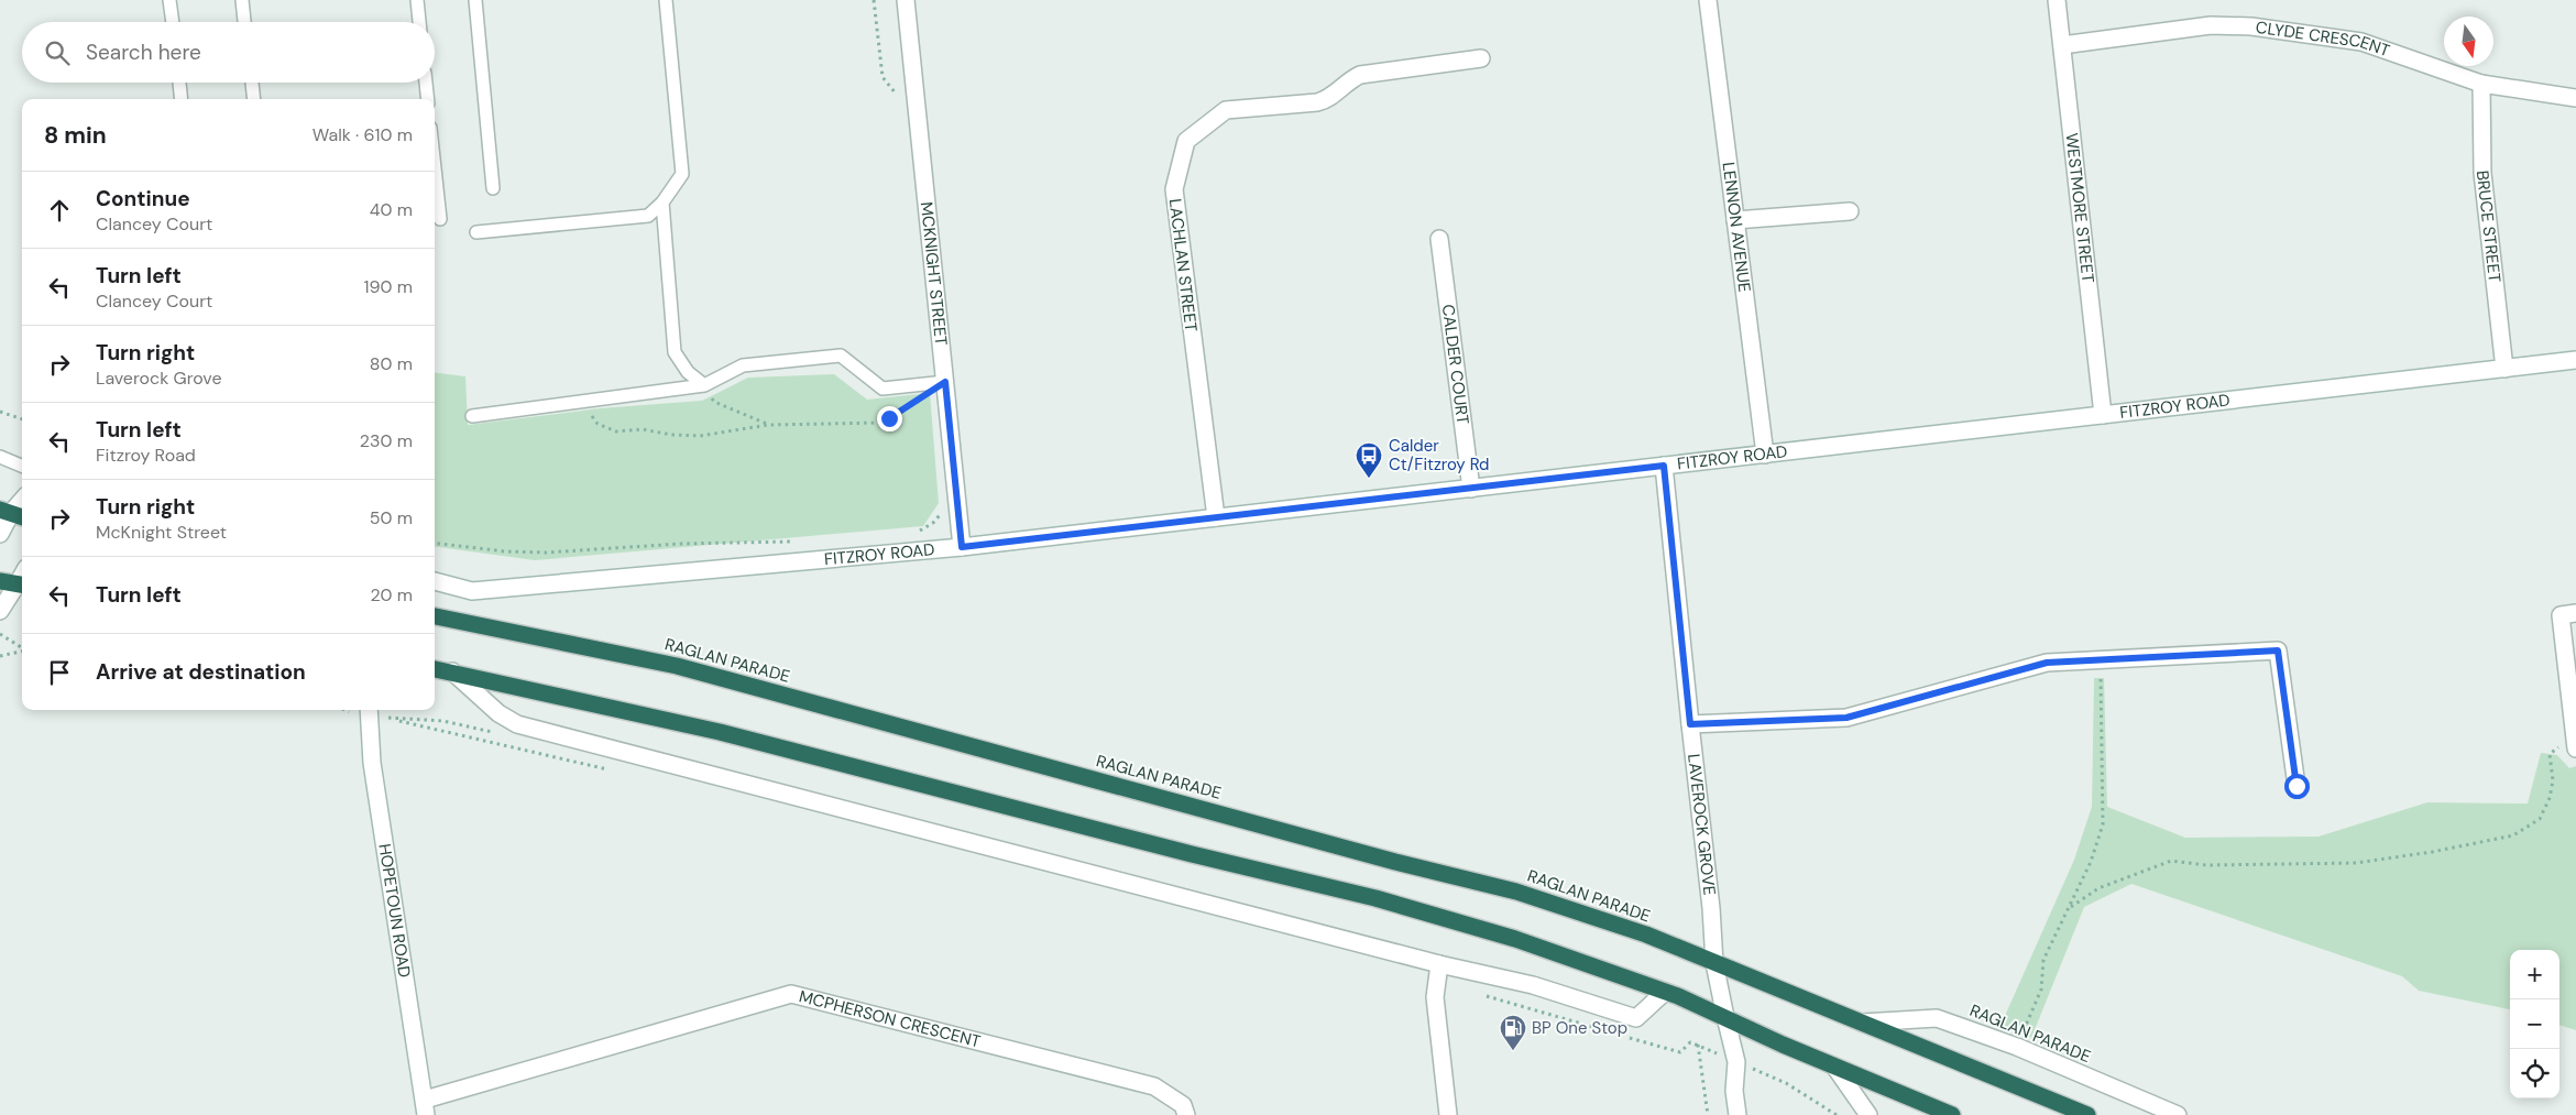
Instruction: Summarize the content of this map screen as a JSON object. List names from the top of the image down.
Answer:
{
  "streets": {
    "highway": ["RAGLAN PARADE"],
    "street": [
      "CLYDE CRESCENT",
      "WESTMORE STREET",
      "LENNON AVENUE",
      "BRUCE STREET",
      "LACHLAN STREET",
      "MCKNIGHT STREET",
      "CALDER COURT",
      "FITZROY ROAD",
      "LAVEROCK GROVE",
      "HOPETOUN ROAD",
      "MCPHERSON CRESCENT"
    ]
  },
  "crossings": [
    ["CLYDE CRESCENT", "WESTMORE STREET"],
    ["CLYDE CRESCENT", "BRUCE STREET"],
    ["WESTMORE STREET", "FITZROY ROAD"],
    ["LENNON AVENUE", "FITZROY ROAD"],
    ["BRUCE STREET", "FITZROY ROAD"],
    ["LACHLAN STREET", "FITZROY ROAD"],
    ["MCKNIGHT STREET", "FITZROY ROAD"],
    ["CALDER COURT", "FITZROY ROAD"],
    ["FITZROY ROAD", "LAVEROCK GROVE"],
    ["RAGLAN PARADE", "LAVEROCK GROVE"],
    ["HOPETOUN ROAD", "MCPHERSON CRESCENT"]
  ],
  "places": {
    "bus stop": ["Calder Ct/Fitzroy Rd"],
    "fuel station": ["BP One Stop"]
  },
  "north": "bottom",
  "page": {
    "search": "Search here",
    "heading": ["8 min", "Walk · 610 m"],
    "list": [
      ["Continue", "Clancey Court", "40 m"],
      ["Turn left", "Clancey Court", "190 m"],
      ["Turn right", "Laverock Grove", "80 m"],
      ["Turn left", "Fitzroy Road", "230 m"],
      ["Turn right", "McKnight Street", "50 m"],
      ["Turn left", "20 m"],
      "Arrive at destination"
    ],
    "map_buttons": ["+", "−"]
  }
}
